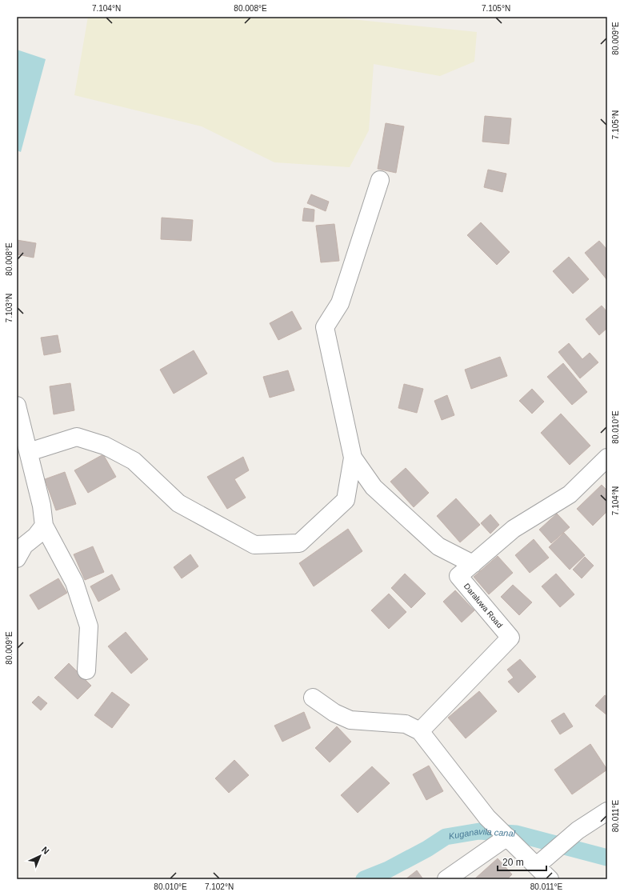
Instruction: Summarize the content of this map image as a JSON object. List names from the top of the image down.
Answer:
{
  "streets": {
    "street": ["Daraluwa Road"]
  },
  "water": ["Kuganavila canal"],
  "scale_bar": "20 m",
  "north": "top right",
  "coordinates": [
    "7.104°N",
    "80.008°E",
    "7.105°N",
    "80.009°E",
    "7.103°N",
    "80.010°E",
    "80.011°E",
    "7.102°N"
  ]
}
